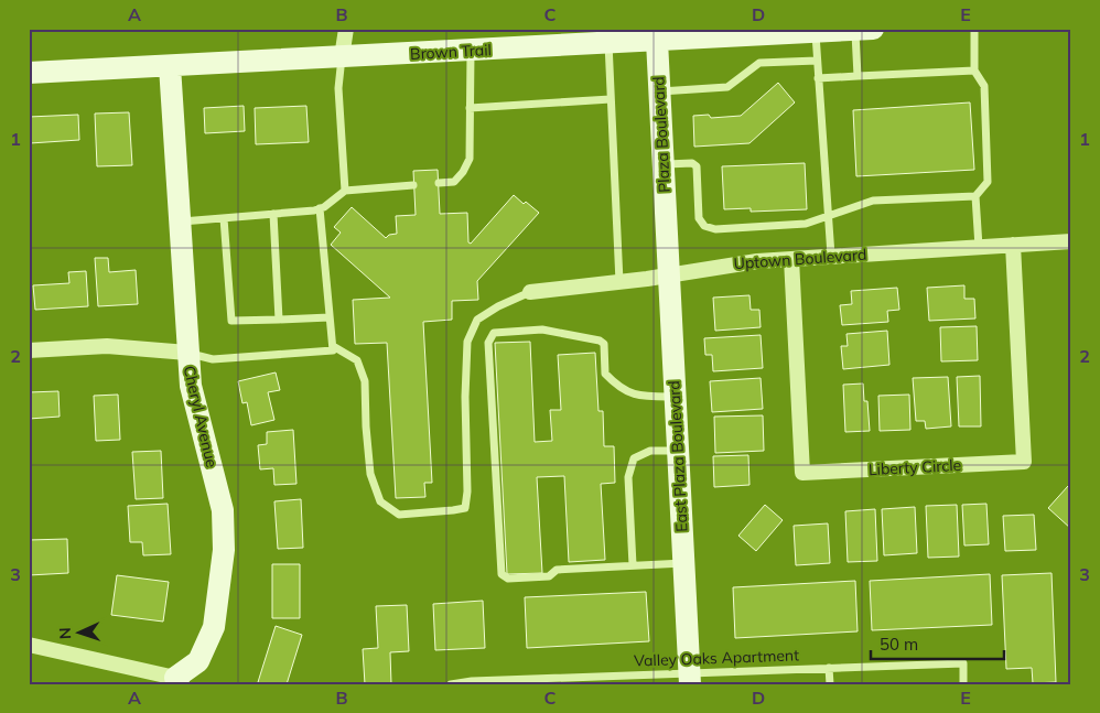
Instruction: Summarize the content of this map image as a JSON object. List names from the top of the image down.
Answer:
{
  "streets": {
    "street": [
      "Brown Trail",
      "Plaza Boulevard",
      "Uptown Boulevard",
      "Cheryl Avenue",
      "East Plaza Boulevard",
      "Liberty Circle"
    ],
    "lane": ["Valley Oaks Apartment"]
  },
  "crossings": [
    ["Brown Trail", "Plaza Boulevard"],
    ["Brown Trail", "Cheryl Avenue"],
    ["Plaza Boulevard", "East Plaza Boulevard"],
    ["Uptown Boulevard", "East Plaza Boulevard"],
    ["Uptown Boulevard", "Liberty Circle"],
    ["East Plaza Boulevard", "Valley Oaks Apartment"]
  ],
  "scale_bar": "50 m",
  "north": "left",
  "grid": {
    "columns": [
      "A",
      "B",
      "C",
      "D",
      "E"
    ],
    "rows": ["1", "2", "3"]
  }
}
